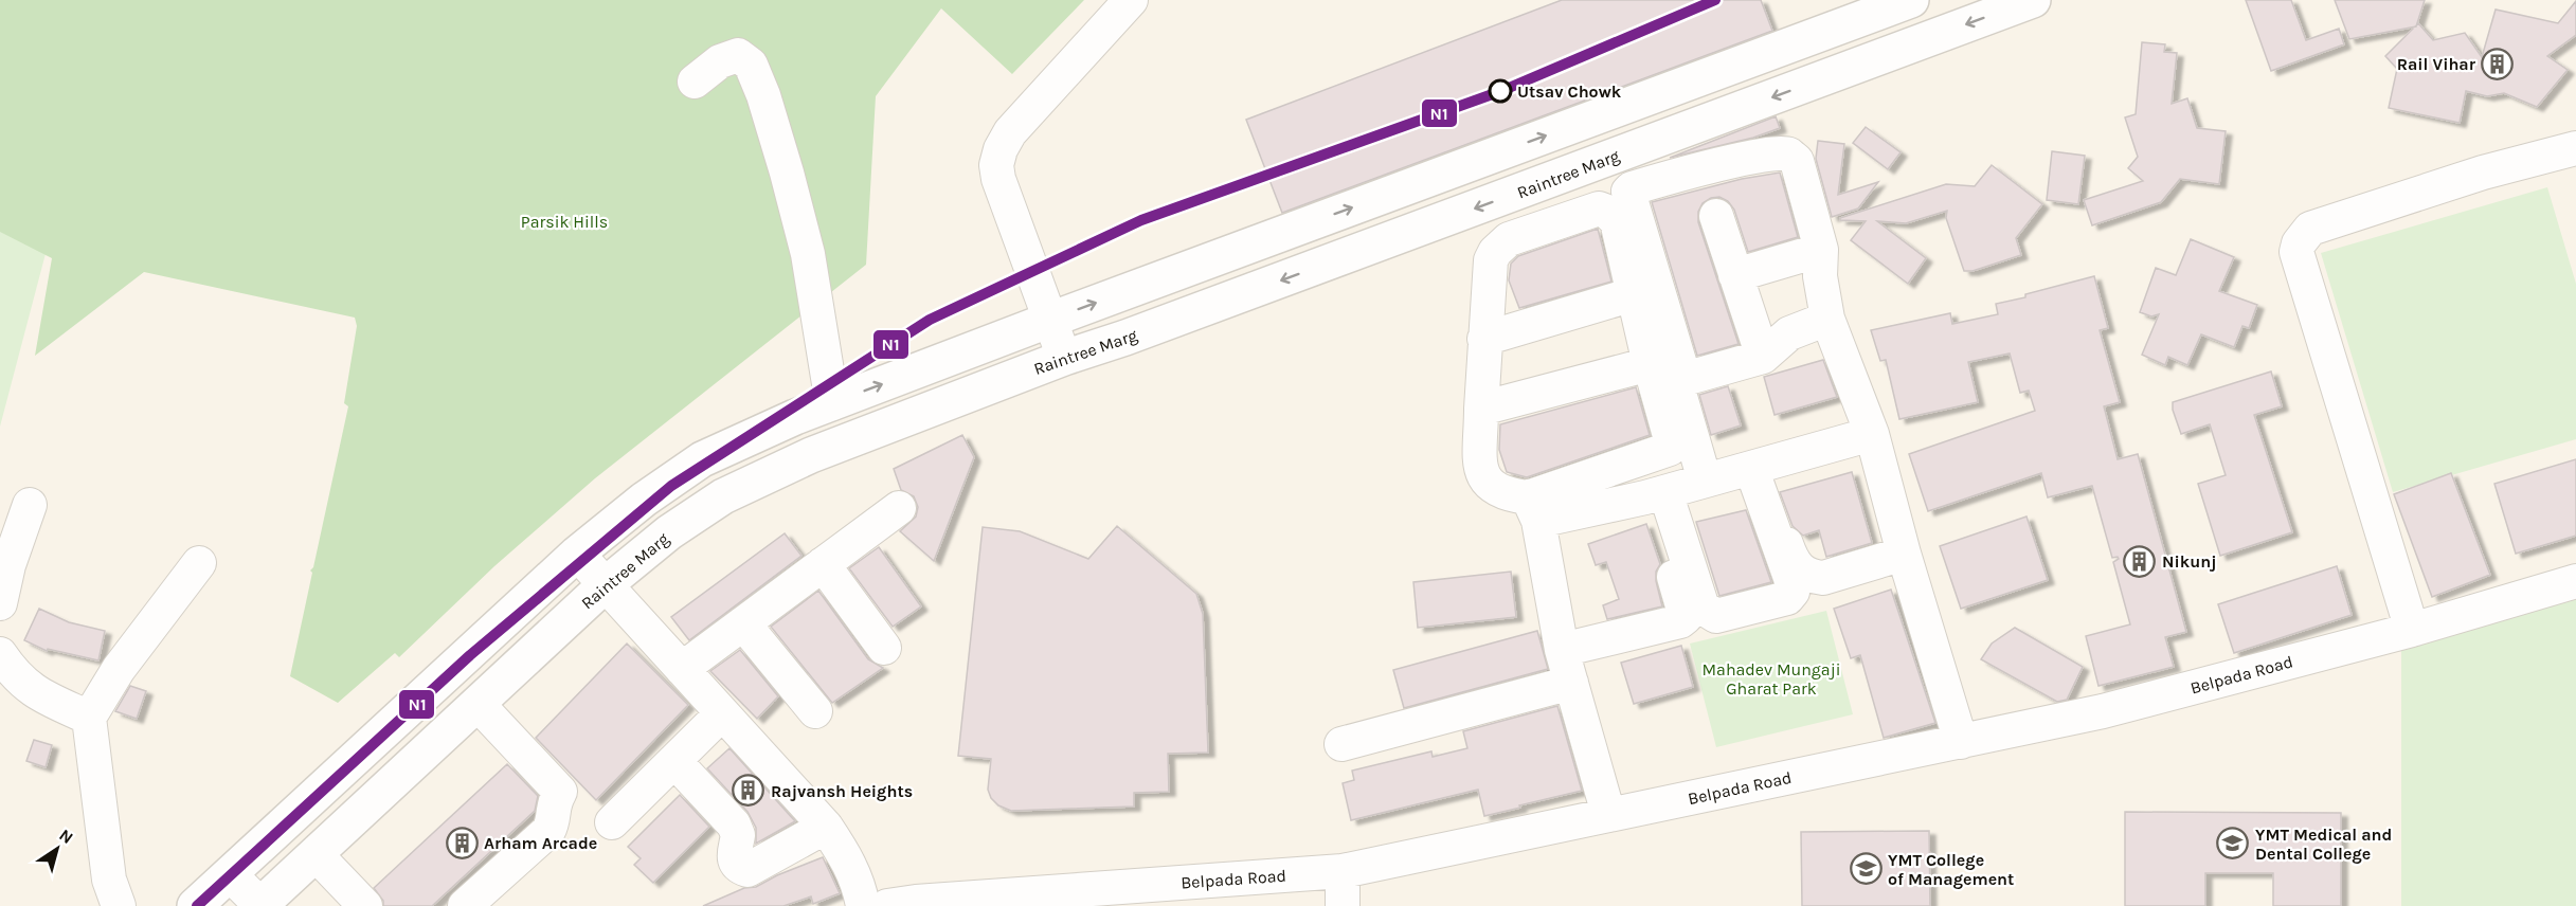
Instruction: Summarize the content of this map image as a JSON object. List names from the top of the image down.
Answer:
{
  "streets": {
    "main road": ["Raintree Marg"],
    "street": ["Belpada Road"]
  },
  "parks": ["Parsik Hills", "Mahadev Mungaji Gharat Park"],
  "places": {
    "building": [
      "Rail Vihar",
      "Nikunj",
      "Rajvansh Heights",
      "Arham Arcade"
    ],
    "other": ["Utsav Chowk"],
    "school or university": ["YMT Medical and Dental College", "YMT College of Management"]
  },
  "lines": ["transit line N1"],
  "north": "top right"
}
